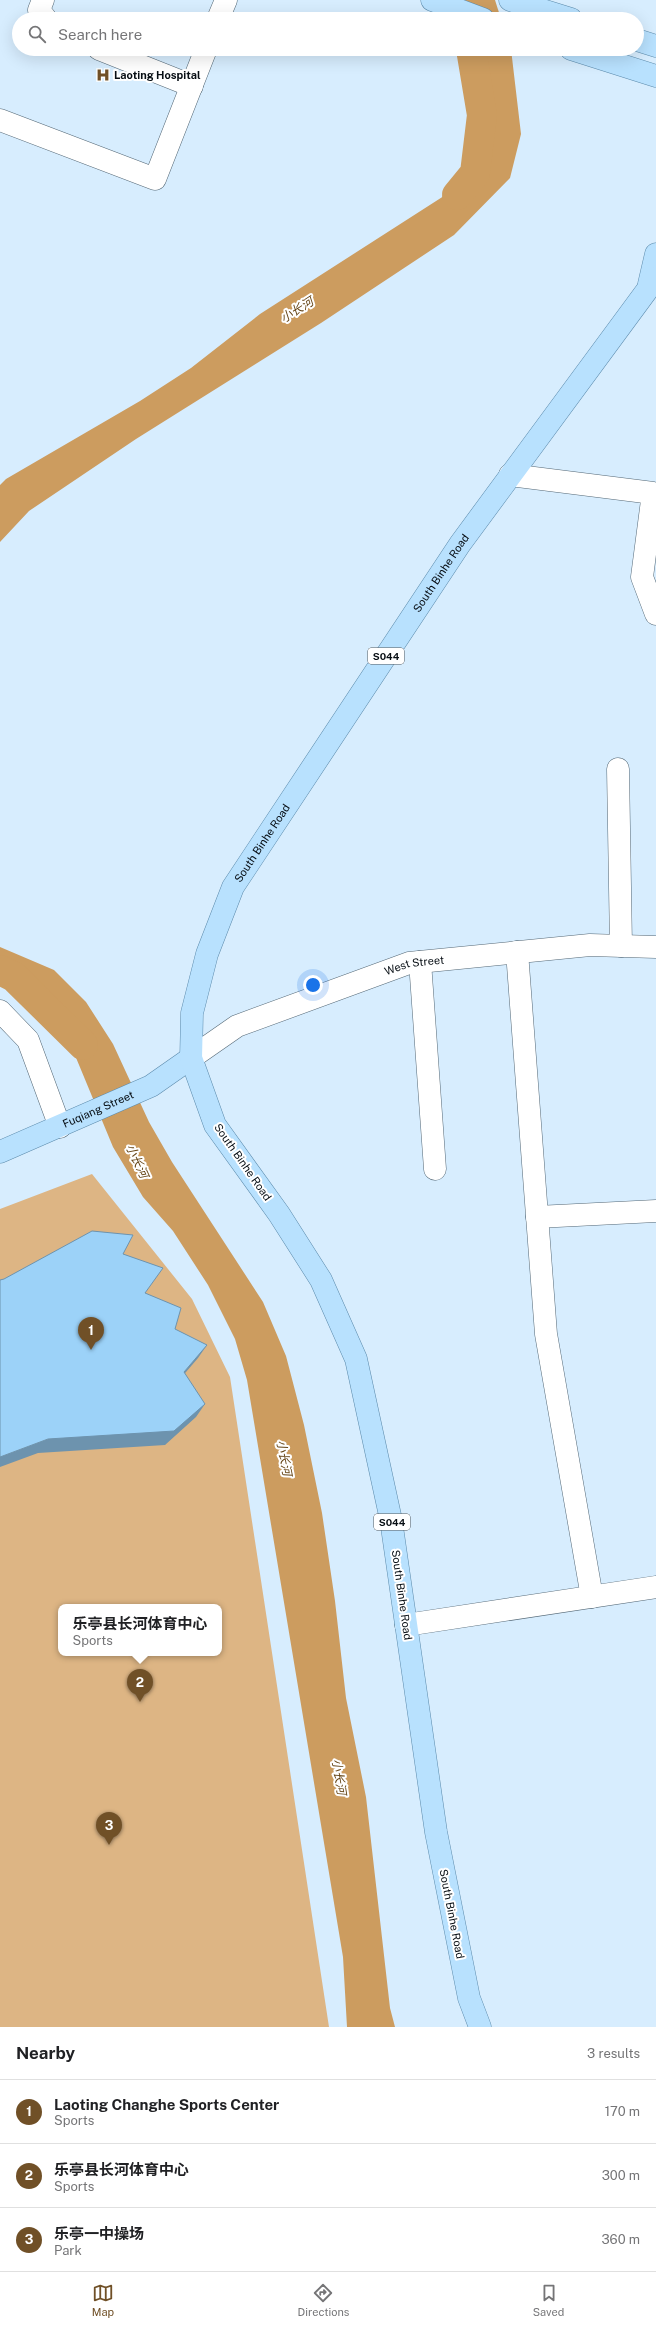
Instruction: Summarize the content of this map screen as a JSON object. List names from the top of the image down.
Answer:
{
  "streets": {
    "main road": ["South Binhe Road", "S044", "Fuqiang Street"],
    "street": ["West Street"]
  },
  "crossings": [
    ["South Binhe Road", "West Street"],
    ["South Binhe Road", "Fuqiang Street"],
    ["West Street", "Fuqiang Street"]
  ],
  "water": ["小长河"],
  "places": {
    "hospital": ["Laoting Hospital"]
  },
  "page": {
    "search": "Search here",
    "pins": ["1", "2", "3"],
    "popup": ["乐亭县长河体育中心", "Sports"],
    "heading": ["Nearby", "3 results"],
    "list": [
      {
        "mark": "1",
        "name": "Laoting Changhe Sports Center",
        "note": "Sports",
        "value": "170 m"
      },
      {
        "mark": "2",
        "name": "乐亭县长河体育中心",
        "note": "Sports",
        "value": "300 m"
      },
      {
        "mark": "3",
        "name": "乐亭一中操场",
        "note": "Park",
        "value": "360 m"
      }
    ],
    "nav": ["Map", "Directions", "Saved"]
  }
}
